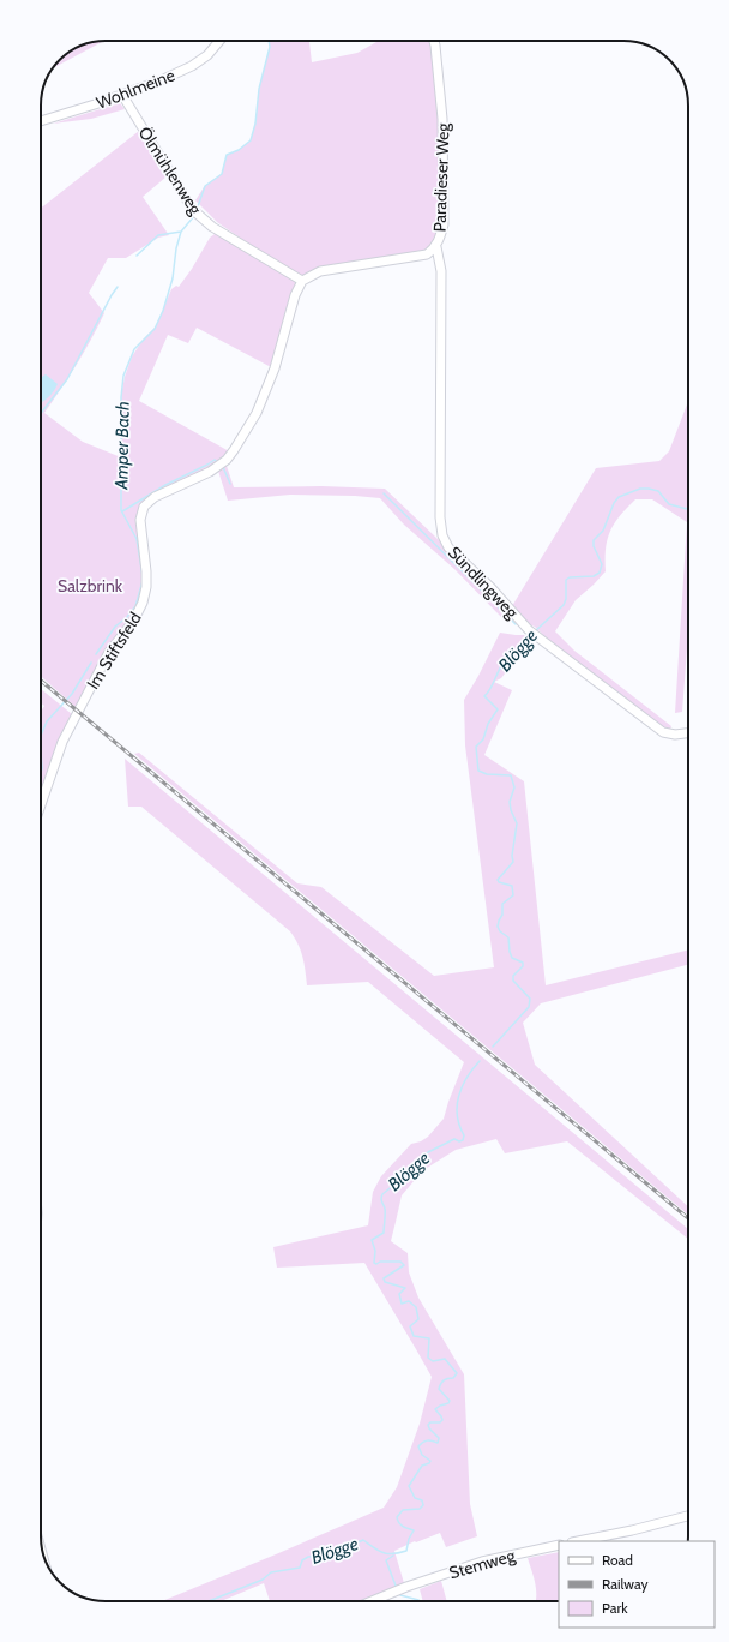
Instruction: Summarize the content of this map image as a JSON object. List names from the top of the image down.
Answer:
{
  "streets": {
    "street": [
      "Wohlmeine",
      "Ölmühlenweg",
      "Paradieser Weg",
      "Sündlingweg",
      "Im Stiftsfeld",
      "Stemweg"
    ]
  },
  "crossings": [
    ["Wohlmeine", "Ölmühlenweg"],
    ["Ölmühlenweg", "Paradieser Weg"],
    ["Ölmühlenweg", "Im Stiftsfeld"],
    ["Paradieser Weg", "Sündlingweg"],
    ["Paradieser Weg", "Im Stiftsfeld"]
  ],
  "water": ["Amper Bach", "Blögge"],
  "parks": ["Salzbrink"],
  "legend": ["Road", "Railway", "Park"]
}
